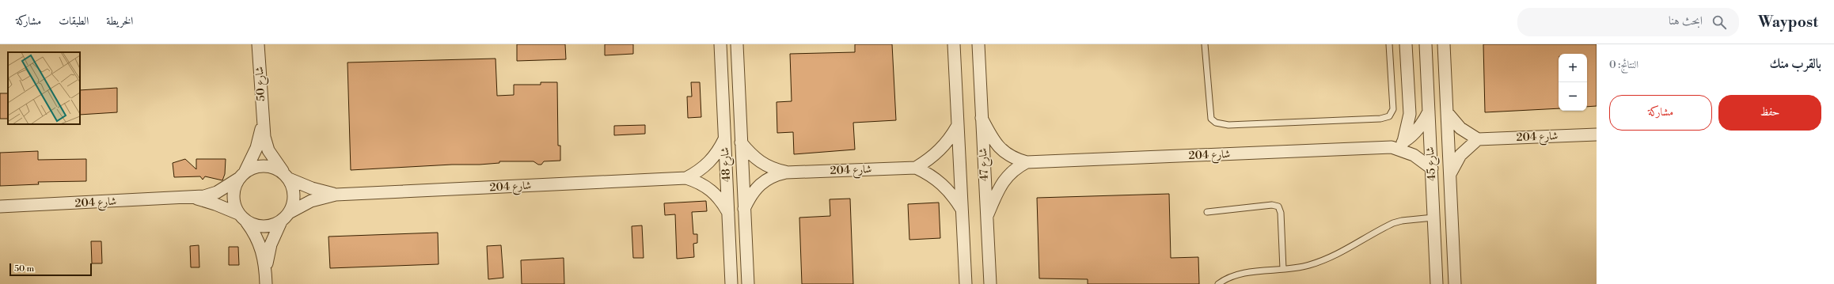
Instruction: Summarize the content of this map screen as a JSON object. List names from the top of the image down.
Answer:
{
  "streets": {
    "street": [
      "شارع 50",
      "شارع 204",
      "شارع 45",
      "شارع 48",
      "شارع 47"
    ]
  },
  "crossings": [
    ["شارع 50", "شارع 204"],
    ["شارع 204", "شارع 45"],
    ["شارع 204", "شارع 48"],
    ["شارع 204", "شارع 47"]
  ],
  "scale_bar": "50 m",
  "page": {
    "header": "Waypost",
    "search": "ابحث هنا",
    "nav": ["الخريطة", "الطبقات", "مشاركة"],
    "heading": ["بالقرب منك", "النتائج: 0"],
    "map_buttons": ["+", "−"],
    "buttons": ["حفظ", "مشاركة"],
    "scale": "50 m"
  }
}
